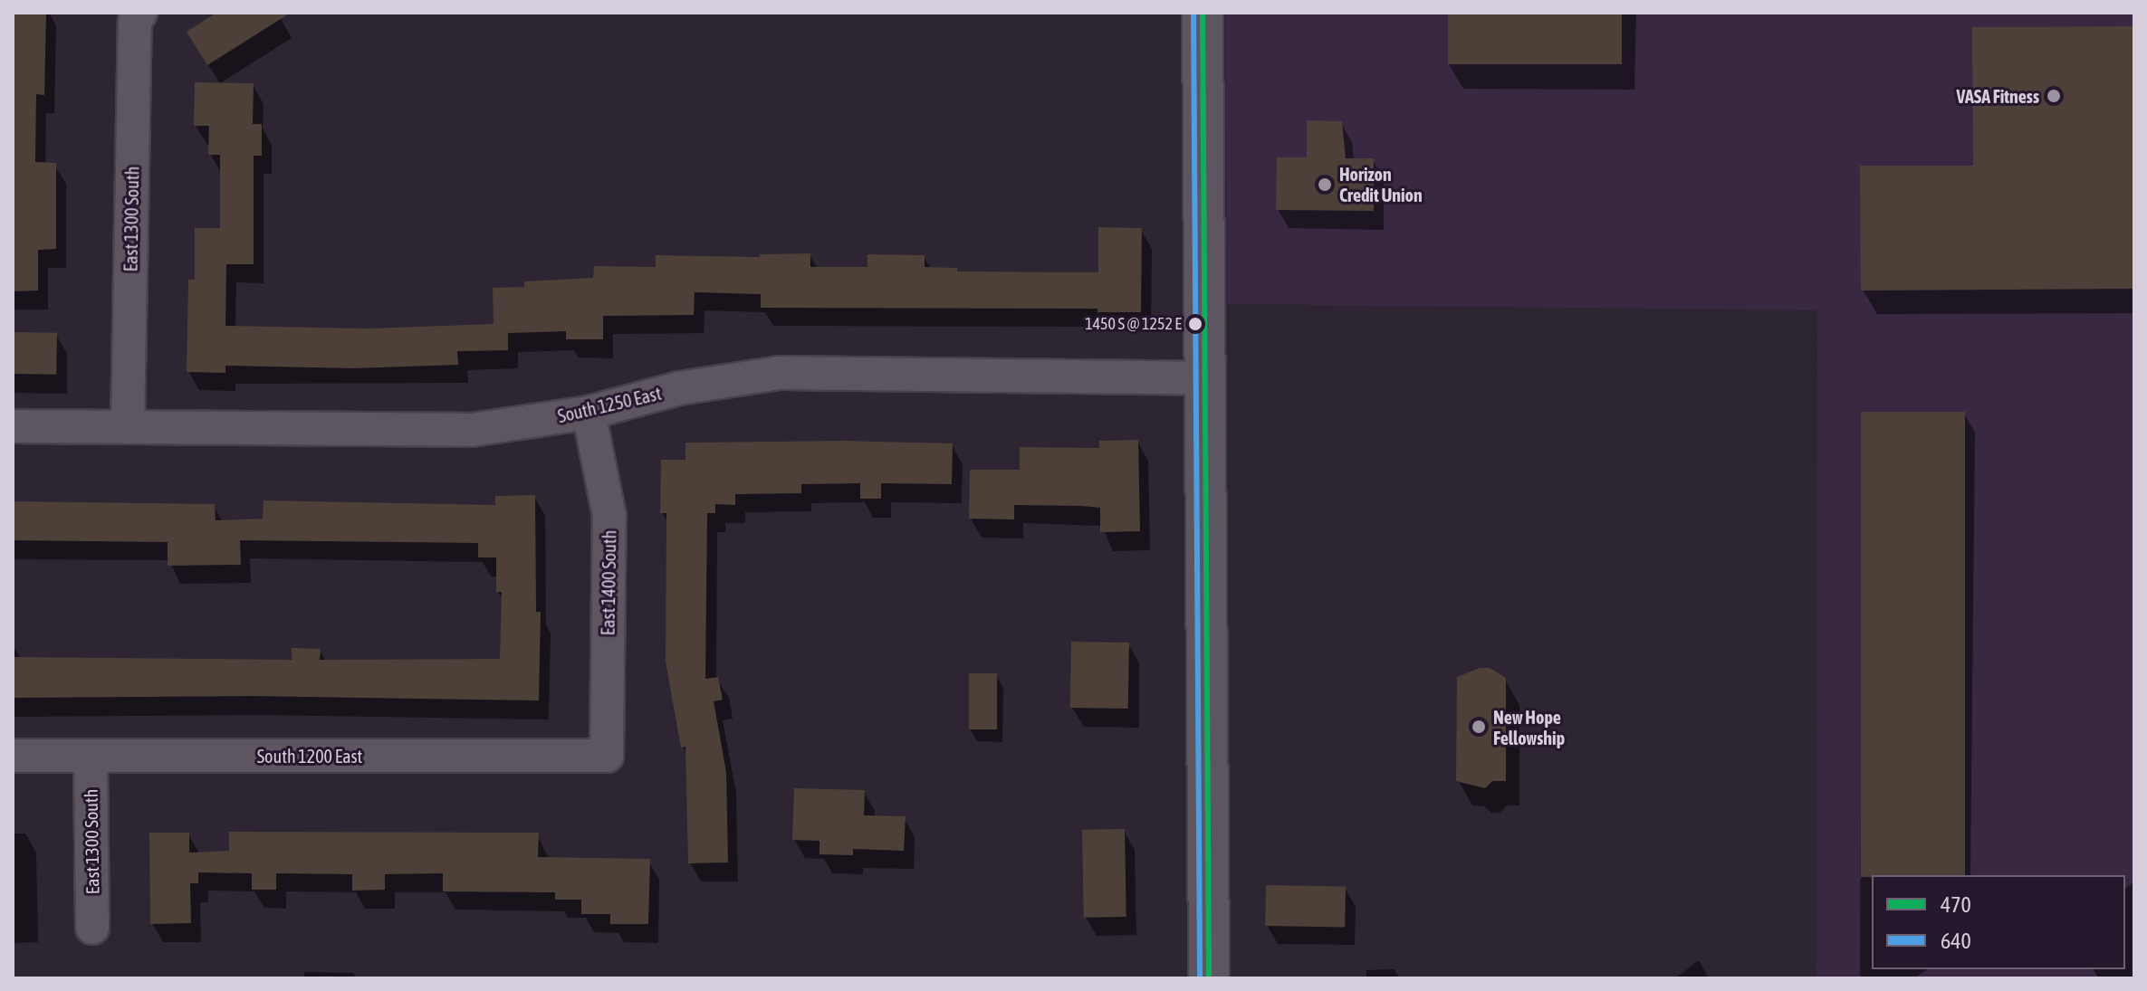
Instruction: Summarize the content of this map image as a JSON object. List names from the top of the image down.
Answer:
{
  "streets": {
    "street": [
      "East 1300 South",
      "South 1250 East",
      "East 1400 South",
      "South 1200 East"
    ]
  },
  "crossings": [
    ["East 1300 South", "South 1250 East"],
    ["East 1300 South", "South 1200 East"],
    ["South 1250 East", "East 1400 South"],
    ["East 1400 South", "South 1200 East"]
  ],
  "places": [
    "VASA Fitness",
    "Horizon Credit Union",
    "1450 S @ 1252 E",
    "New Hope Fellowship"
  ],
  "lines": ["transit line 470", "transit line 640"],
  "legend": ["470", "640"]
}
